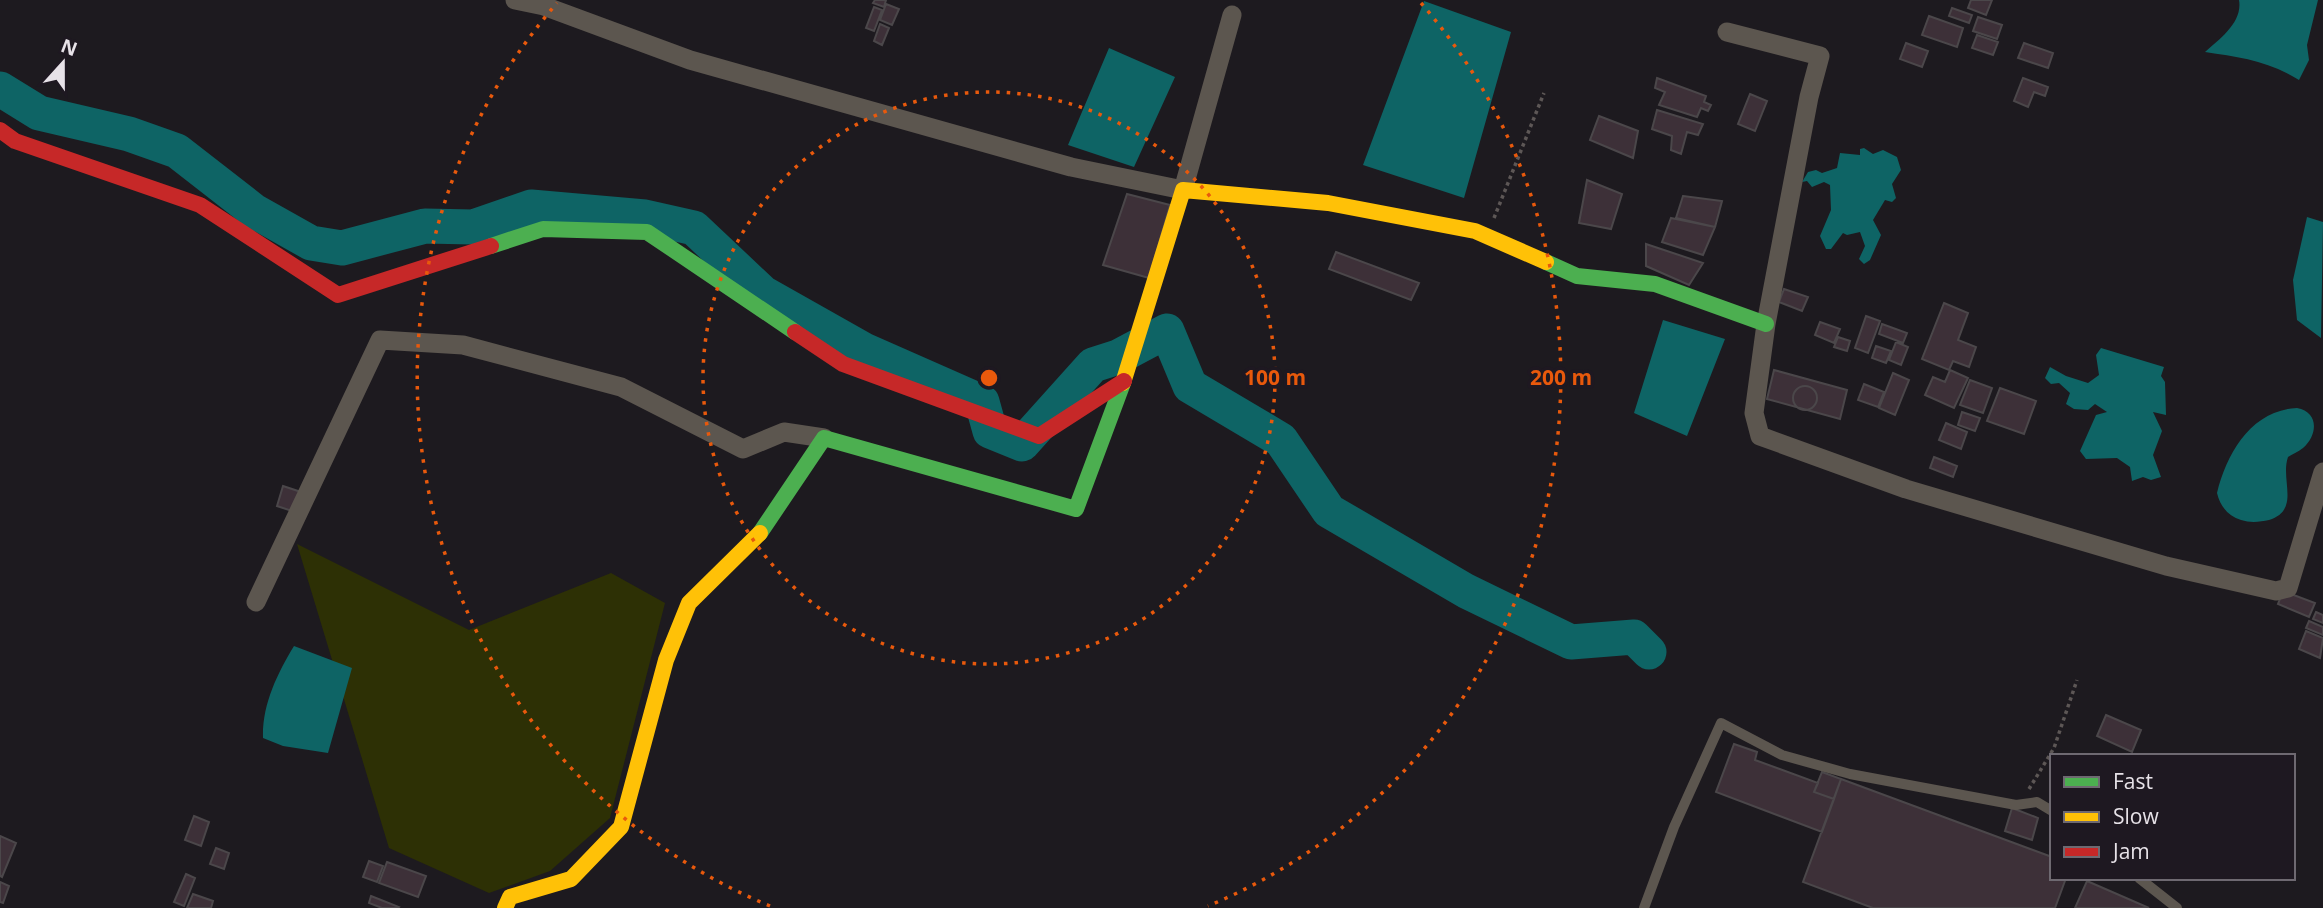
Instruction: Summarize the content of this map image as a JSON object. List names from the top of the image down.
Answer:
{
  "legend": ["Fast", "Slow", "Jam"],
  "north": "top",
  "rings": ["100 m", "200 m"]
}
